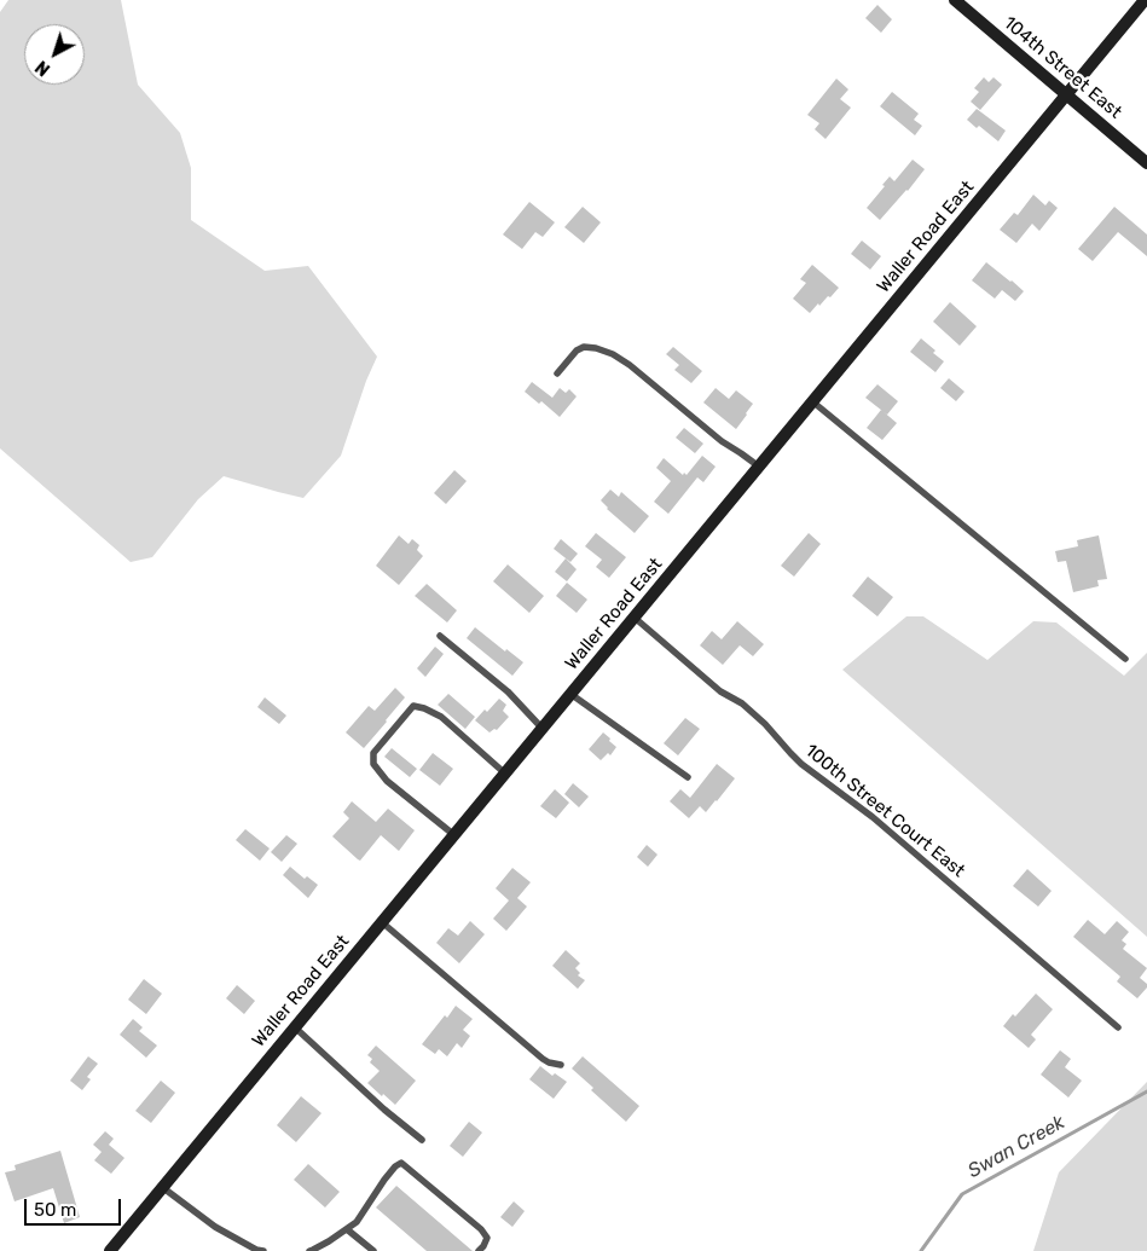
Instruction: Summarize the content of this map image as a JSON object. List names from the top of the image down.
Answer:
{
  "streets": {
    "street": ["104th Street East", "Waller Road East"],
    "lane": ["100th Street Court East"]
  },
  "crossings": [
    ["104th Street East", "Waller Road East"],
    ["Waller Road East", "100th Street Court East"]
  ],
  "water": ["Swan Creek"],
  "scale_bar": "50 m",
  "north": "bottom left"
}
